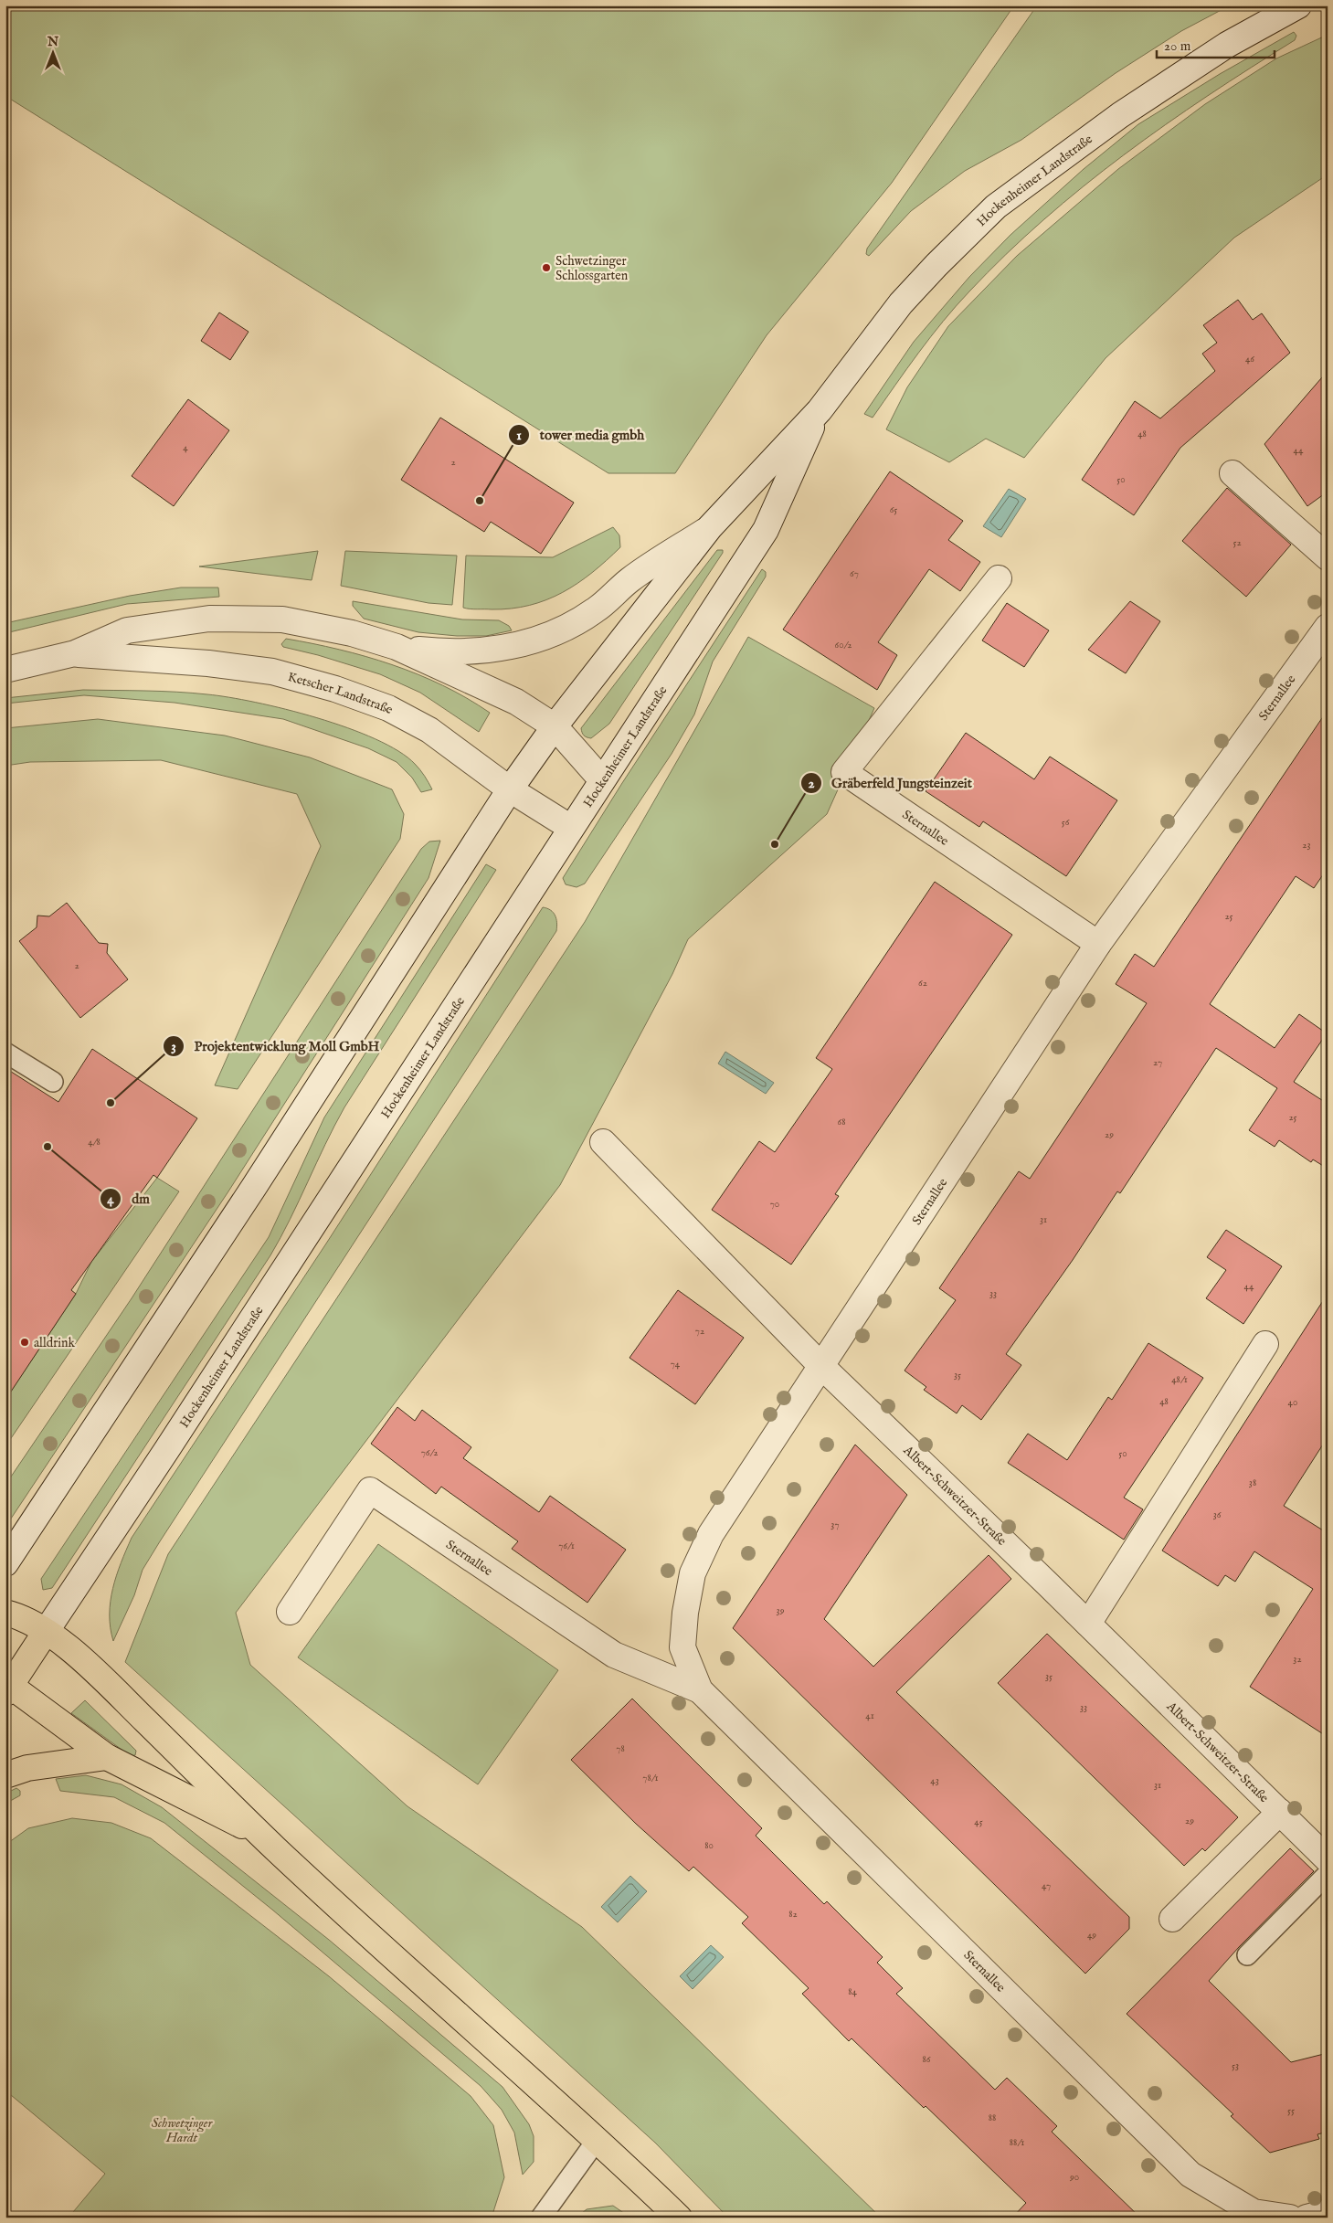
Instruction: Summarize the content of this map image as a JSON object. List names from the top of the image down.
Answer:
{
  "streets": {
    "main road": ["Hockenheimer Landstraße"],
    "street": ["Ketscher Landstraße", "Sternallee", "Albert-Schweitzer-Straße"]
  },
  "crossings": [
    ["Hockenheimer Landstraße", "Ketscher Landstraße"],
    ["Sternallee", "Albert-Schweitzer-Straße"]
  ],
  "parks": ["Schwetzinger Hardt"],
  "places": [
    "Schwetzinger Schlossgarten",
    "tower media gmbh",
    "Gräberfeld Jungsteinzeit",
    "Projektentwicklung Moll GmbH",
    "dm",
    "alldrink"
  ],
  "house_numbers": [
    "46",
    "48",
    "4",
    "44",
    "2",
    "50",
    "65",
    "52",
    "67",
    "60/2",
    "56",
    "23",
    "25",
    "2",
    "62",
    "27",
    "25",
    "68",
    "29",
    "4/8",
    "70",
    "31",
    "44",
    "33",
    "72",
    "74",
    "35",
    "48/1",
    "48",
    "40",
    "76/2",
    "50",
    "38",
    "36",
    "37",
    "76/1",
    "39",
    "32",
    "35",
    "33",
    "41",
    "78",
    "78/1",
    "43",
    "31",
    "29",
    "45",
    "80",
    "47",
    "82",
    "49",
    "84",
    "86",
    "53",
    "55",
    "88",
    "88/1",
    "90"
  ],
  "scale_bar": "20 m",
  "north": "top"
}
